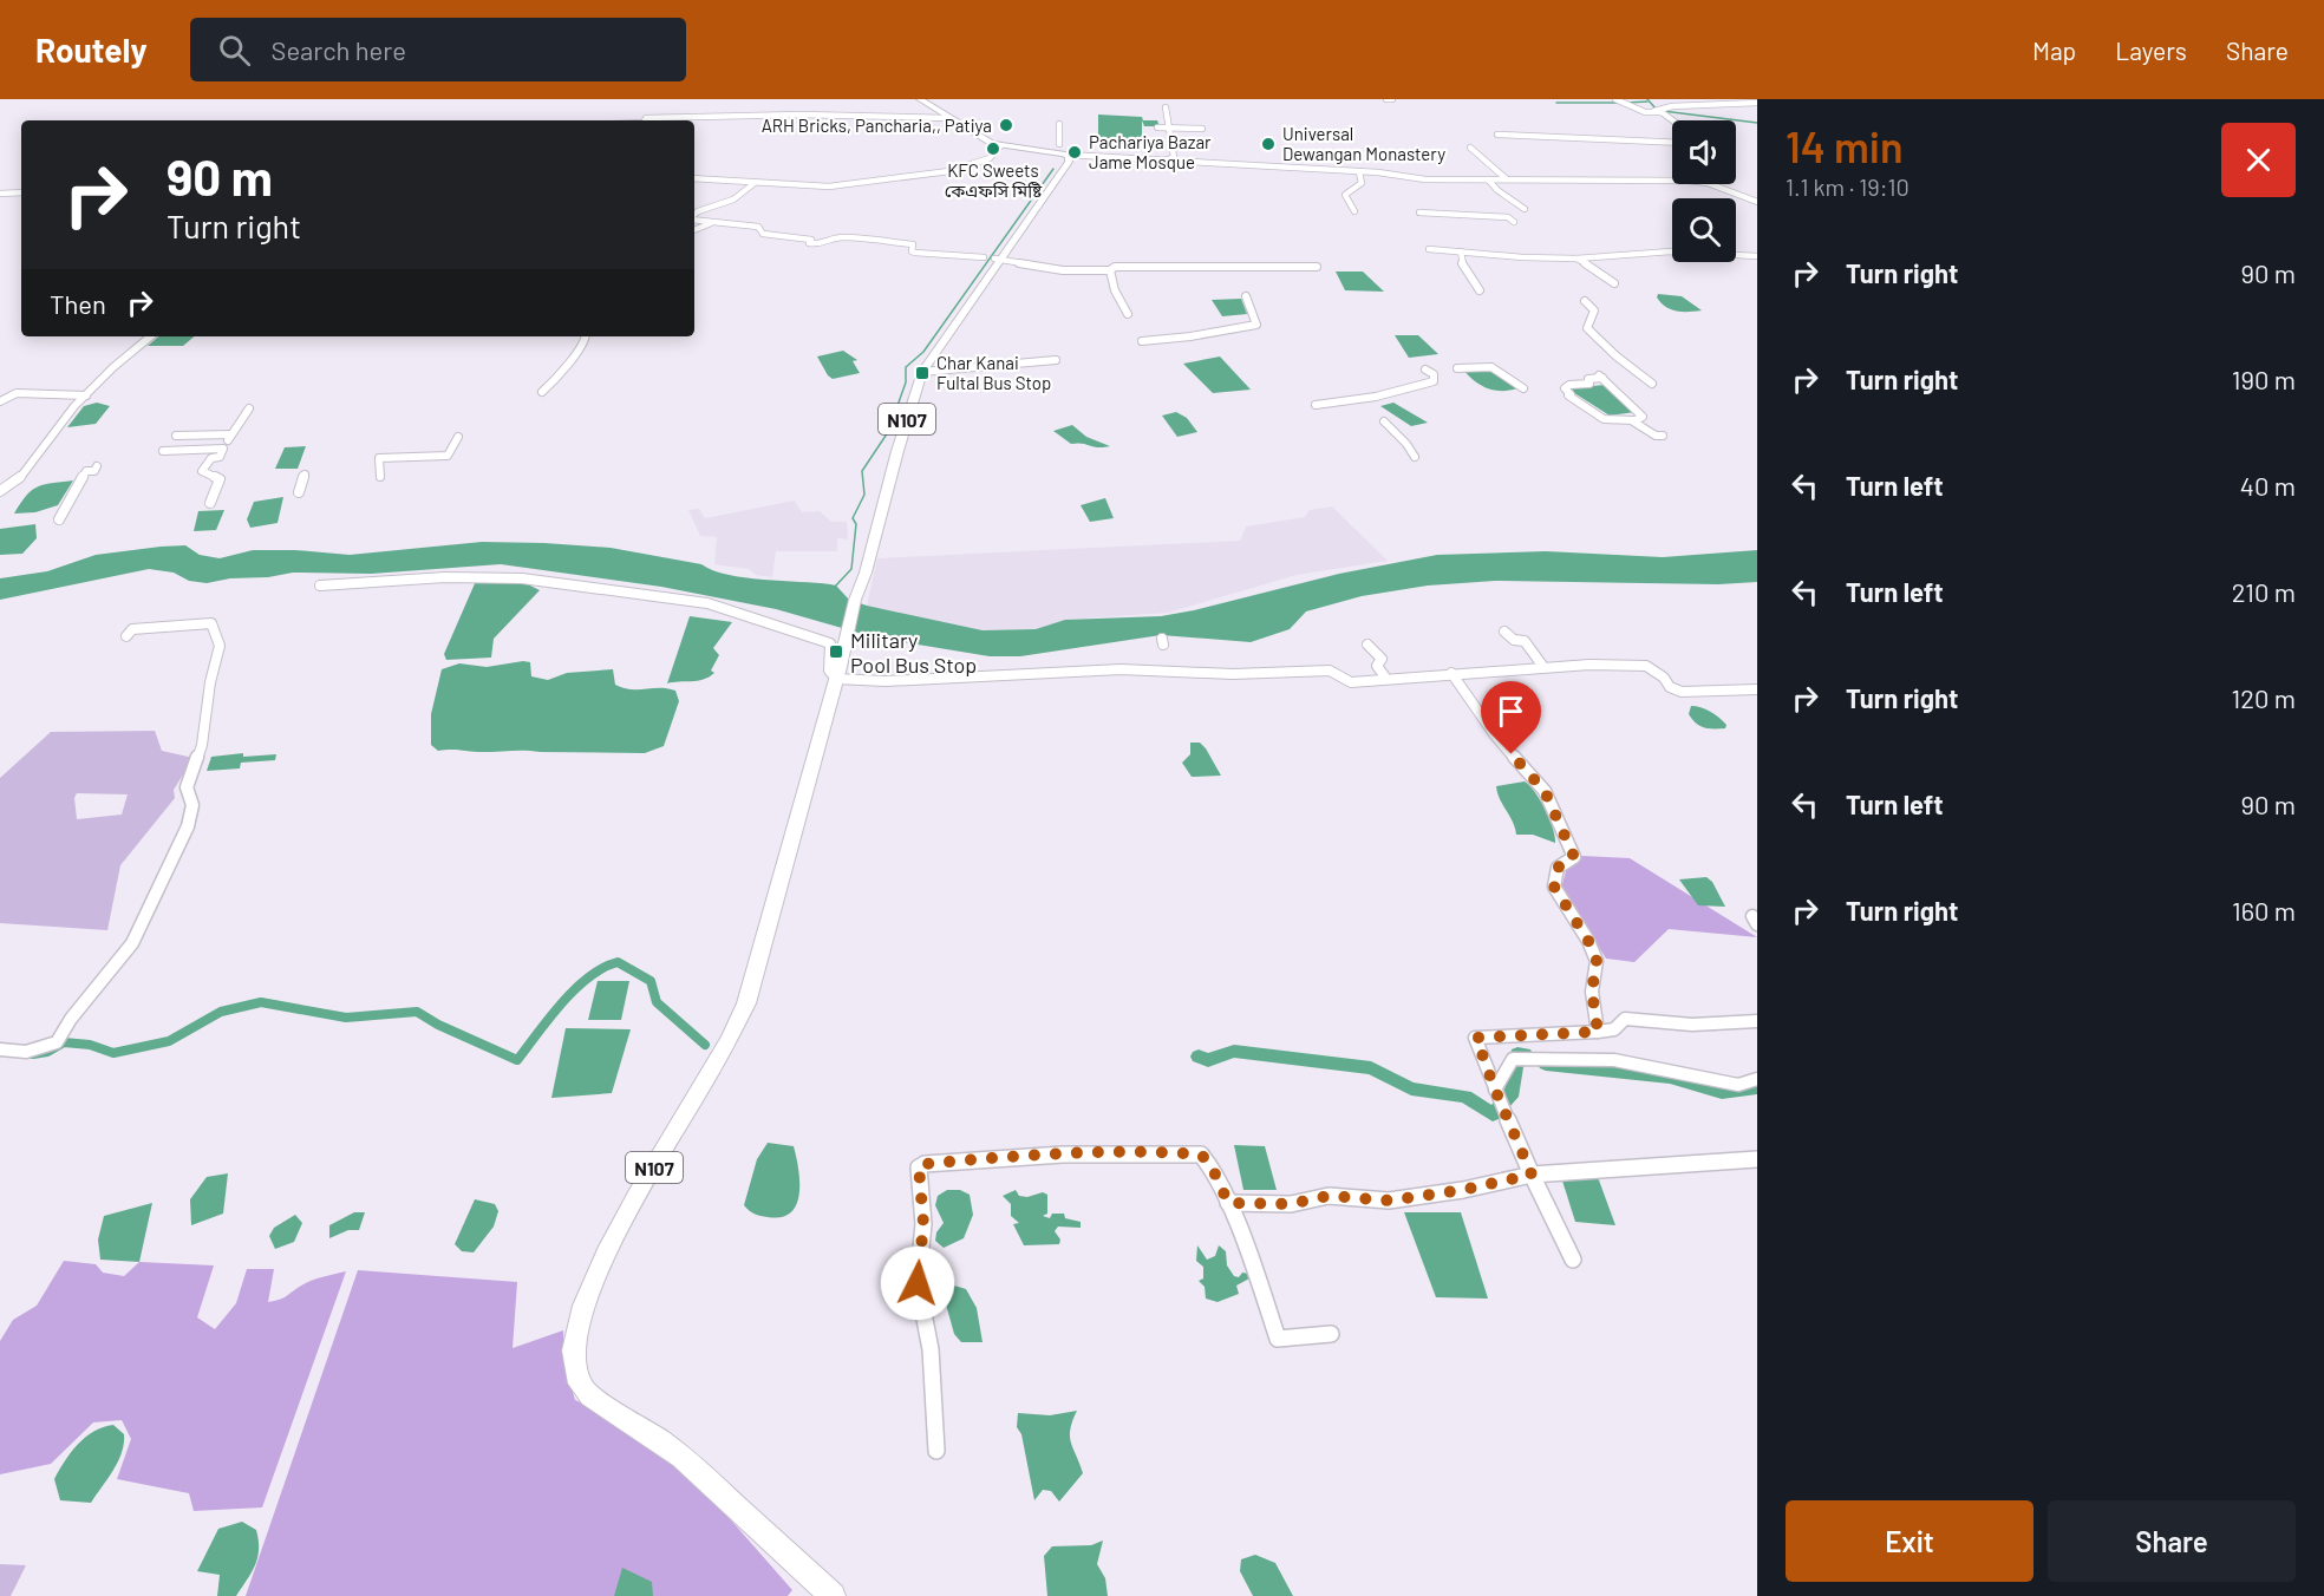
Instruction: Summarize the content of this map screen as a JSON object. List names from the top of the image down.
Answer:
{
  "streets": {
    "highway": ["N107"]
  },
  "places": {
    "other": [
      "ARH Bricks, Pancharia,, Patiya",
      "Universal Dewangan Monastery",
      "KFC Sweets কেএফসি মিষ্টি",
      "Pachariya Bazar Jame Mosque"
    ],
    "transit": ["Char Kanai Fultal Bus Stop", "Military Pool Bus Stop"]
  },
  "page": {
    "header": "Routely",
    "search": "Search here",
    "nav": ["Map", "Layers", "Share"],
    "heading": ["14 min", "1.1 km · 19:10"],
    "turn": ["90 m", "Turn right"],
    "list": [
      {
        "name": "Turn right",
        "value": "90 m"
      },
      {
        "name": "Turn right",
        "value": "190 m"
      },
      {
        "name": "Turn left",
        "value": "40 m"
      },
      {
        "name": "Turn left",
        "value": "210 m"
      },
      {
        "name": "Turn right",
        "value": "120 m"
      },
      {
        "name": "Turn left",
        "value": "90 m"
      },
      {
        "name": "Turn right",
        "value": "160 m"
      }
    ],
    "then": "Then",
    "buttons": ["Exit", "Share"]
  }
}
